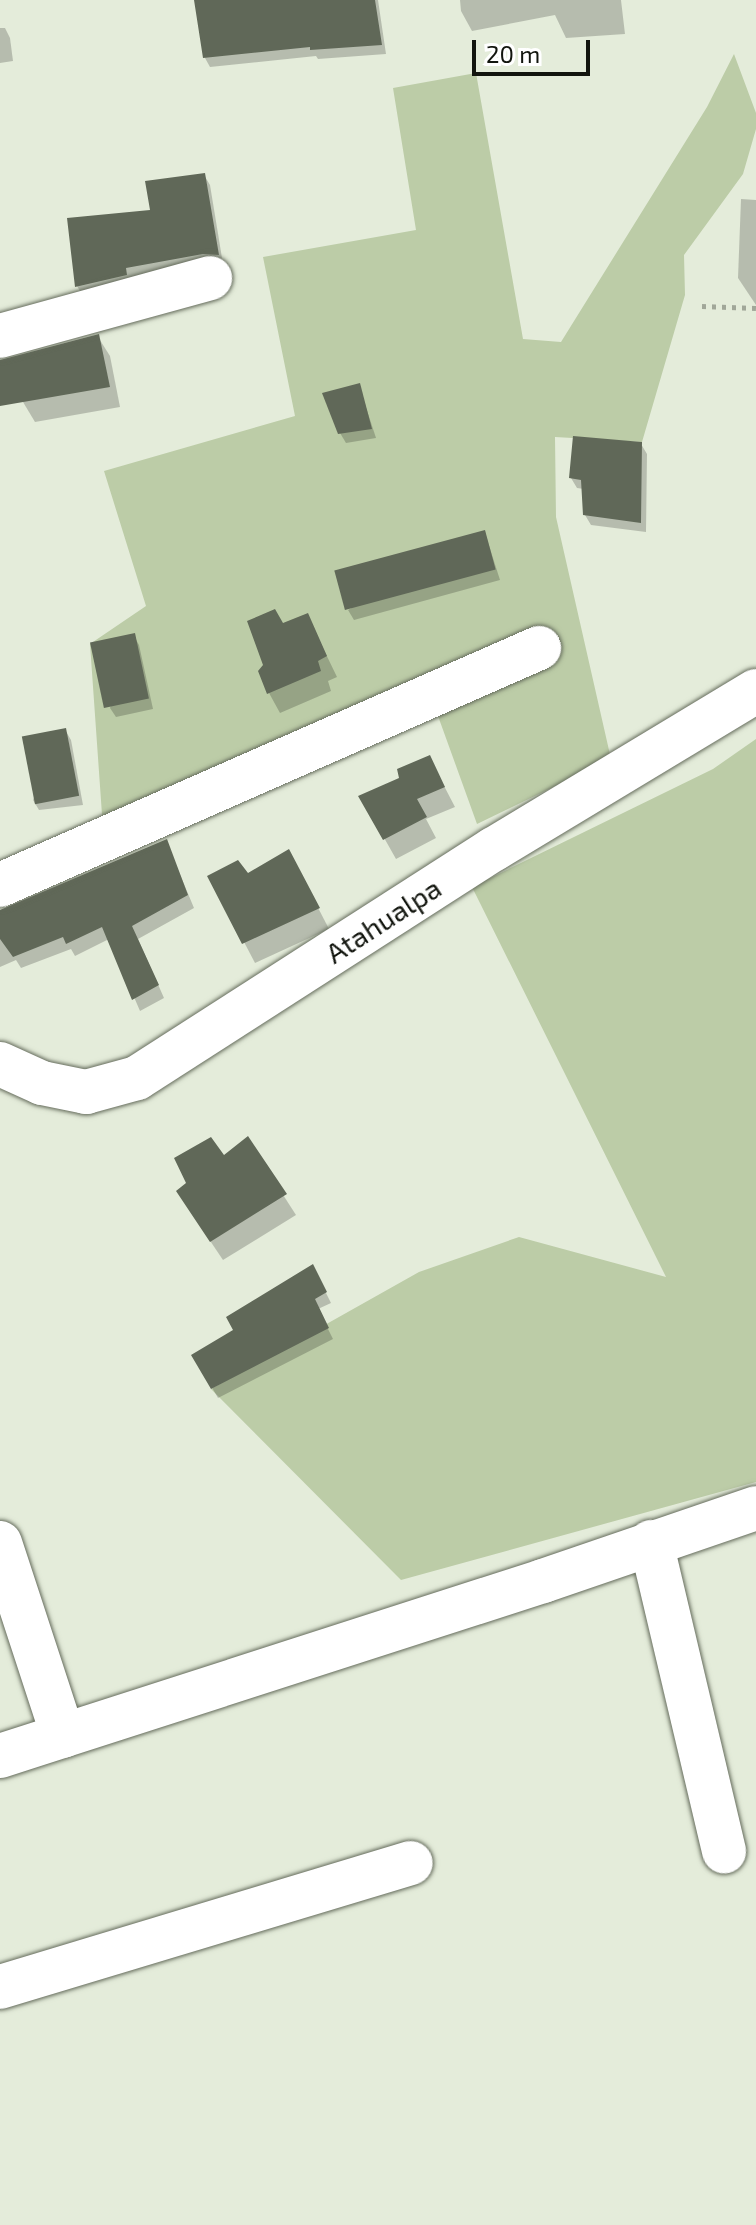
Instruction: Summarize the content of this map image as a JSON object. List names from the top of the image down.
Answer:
{
  "streets": {
    "street": ["Atahualpa"]
  },
  "scale_bar": "20 m"
}
